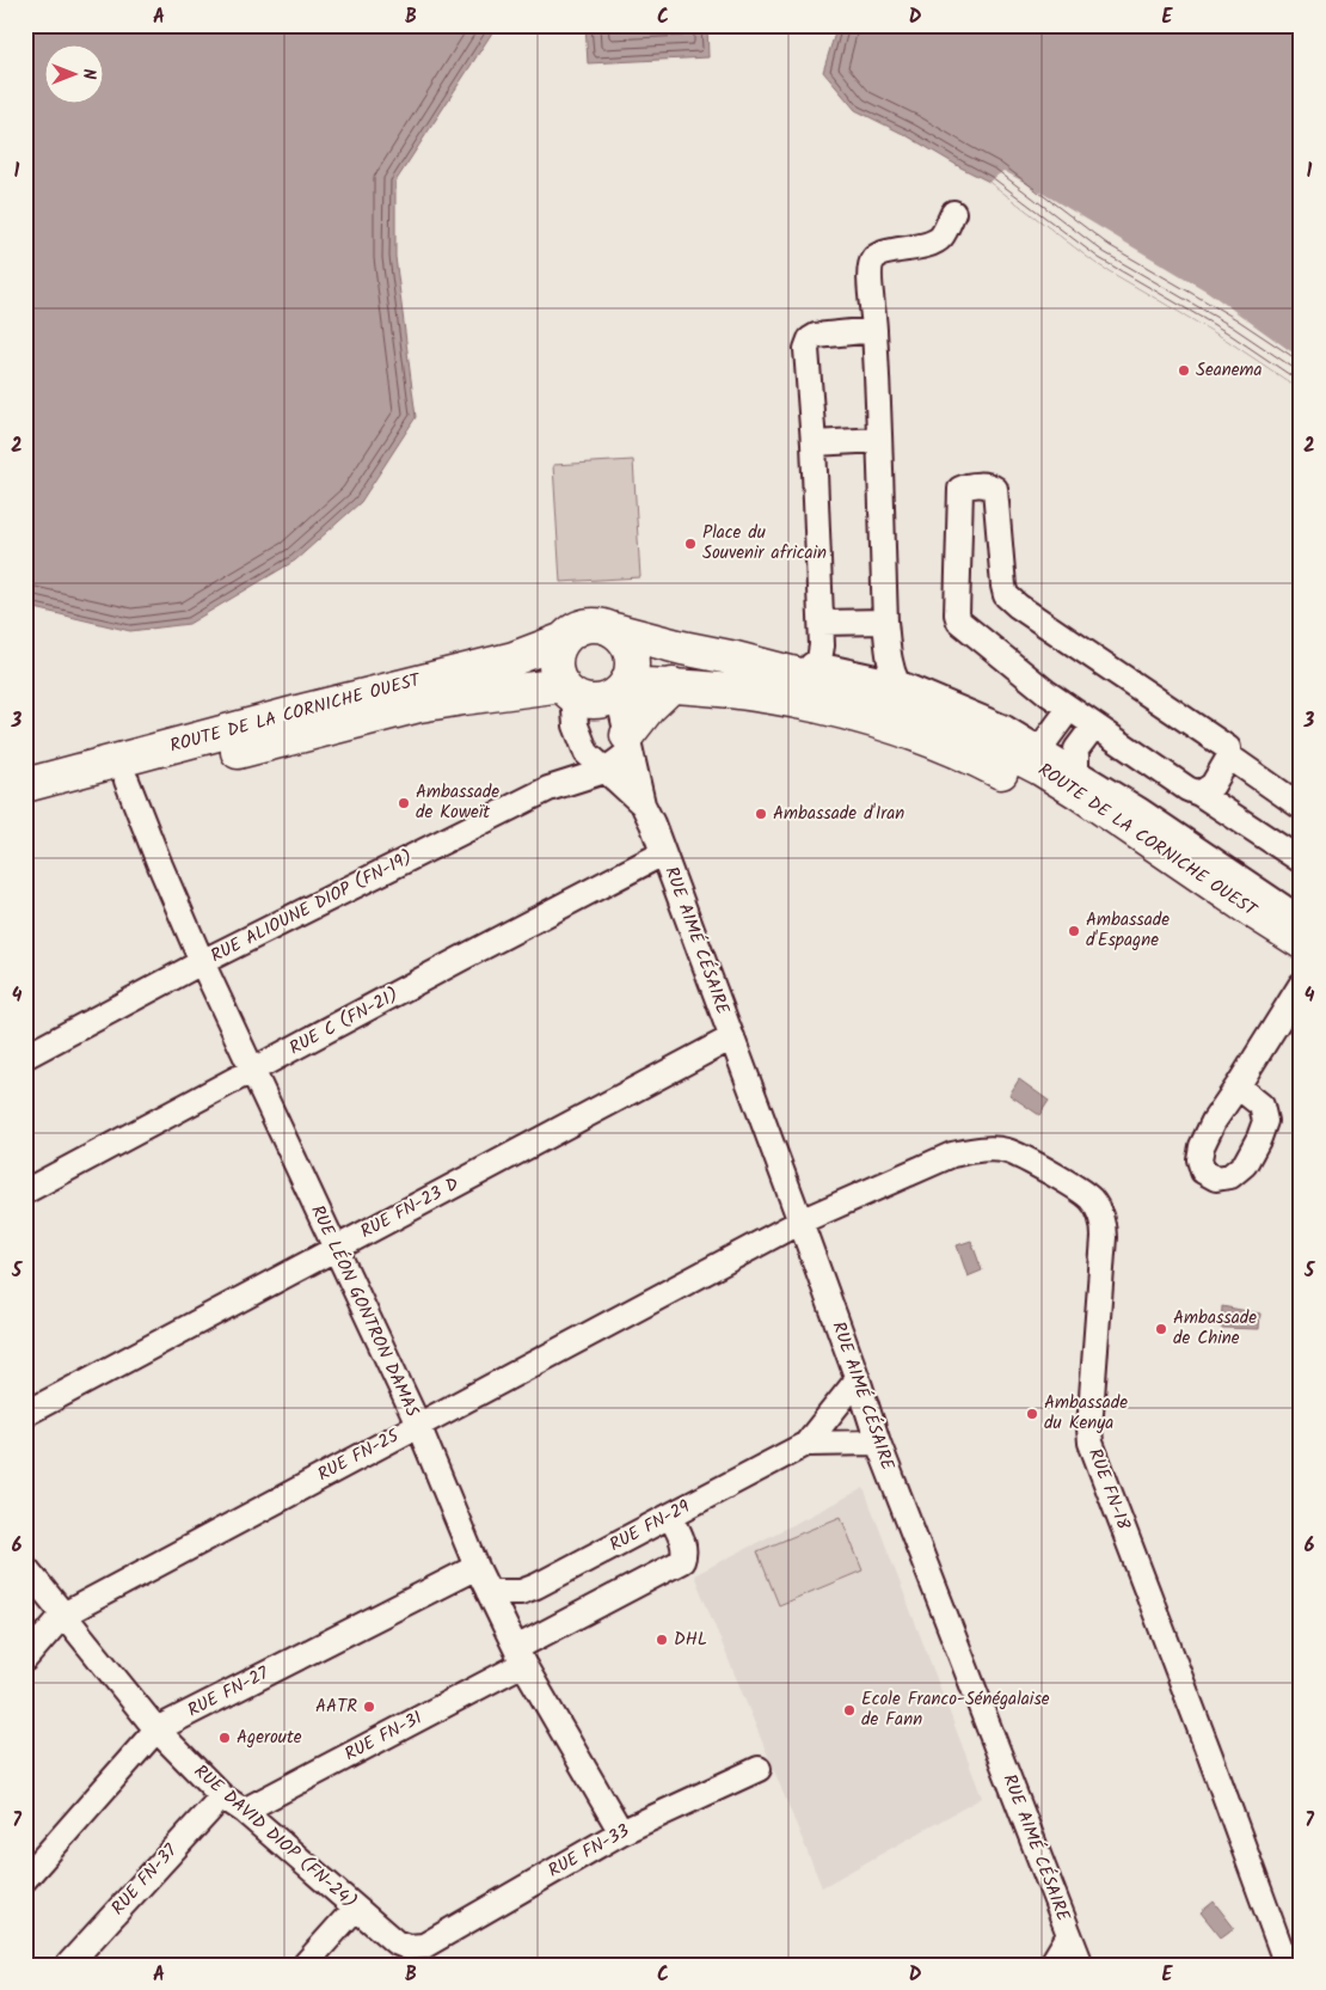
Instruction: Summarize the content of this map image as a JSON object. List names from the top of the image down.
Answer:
{
  "streets": {
    "highway": ["ROUTE DE LA CORNICHE OUEST"],
    "street": [
      "RUE ALIOUNE DIOP (FN-19)",
      "RUE AIMÉ CÉSAIRE",
      "RUE C (FN-21)",
      "RUE FN-23 D",
      "RUE LÉON GONTRON DAMAS",
      "RUE FN-25",
      "RUE FN-18",
      "RUE FN-29",
      "RUE FN-27",
      "RUE FN-31",
      "RUE DAVID DIOP (FN-24)",
      "RUE FN-33",
      "RUE FN-37"
    ]
  },
  "crossings": [
    ["ROUTE DE LA CORNICHE OUEST", "RUE AIMÉ CÉSAIRE"],
    ["ROUTE DE LA CORNICHE OUEST", "RUE LÉON GONTRON DAMAS"],
    ["RUE ALIOUNE DIOP (FN-19)", "RUE LÉON GONTRON DAMAS"],
    ["RUE AIMÉ CÉSAIRE", "RUE C (FN-21)"],
    ["RUE AIMÉ CÉSAIRE", "RUE FN-23 D"],
    ["RUE AIMÉ CÉSAIRE", "RUE FN-25"],
    ["RUE AIMÉ CÉSAIRE", "RUE FN-18"],
    ["RUE C (FN-21)", "RUE LÉON GONTRON DAMAS"],
    ["RUE FN-23 D", "RUE LÉON GONTRON DAMAS"],
    ["RUE LÉON GONTRON DAMAS", "RUE FN-25"],
    ["RUE LÉON GONTRON DAMAS", "RUE FN-29"],
    ["RUE LÉON GONTRON DAMAS", "RUE FN-27"],
    ["RUE LÉON GONTRON DAMAS", "RUE FN-31"],
    ["RUE LÉON GONTRON DAMAS", "RUE FN-33"],
    ["RUE FN-25", "RUE FN-18"],
    ["RUE FN-25", "RUE DAVID DIOP (FN-24)"],
    ["RUE FN-29", "RUE FN-31"],
    ["RUE FN-27", "RUE DAVID DIOP (FN-24)"],
    ["RUE FN-31", "RUE DAVID DIOP (FN-24)"],
    ["RUE DAVID DIOP (FN-24)", "RUE FN-33"],
    ["RUE DAVID DIOP (FN-24)", "RUE FN-37"]
  ],
  "places": [
    "Seanema",
    "Place du Souvenir africain",
    "Ambassade de Koweït",
    "Ambassade d'Iran",
    "Ambassade d'Espagne",
    "Ambassade de Chine",
    "Ambassade du Kenya",
    "DHL",
    "AATR",
    "Ecole Franco-Sénégalaise de Fann",
    "Ageroute"
  ],
  "north": "right",
  "grid": {
    "columns": [
      "A",
      "B",
      "C",
      "D",
      "E"
    ],
    "rows": [
      "1",
      "2",
      "3",
      "4",
      "5",
      "6",
      "7"
    ]
  }
}
